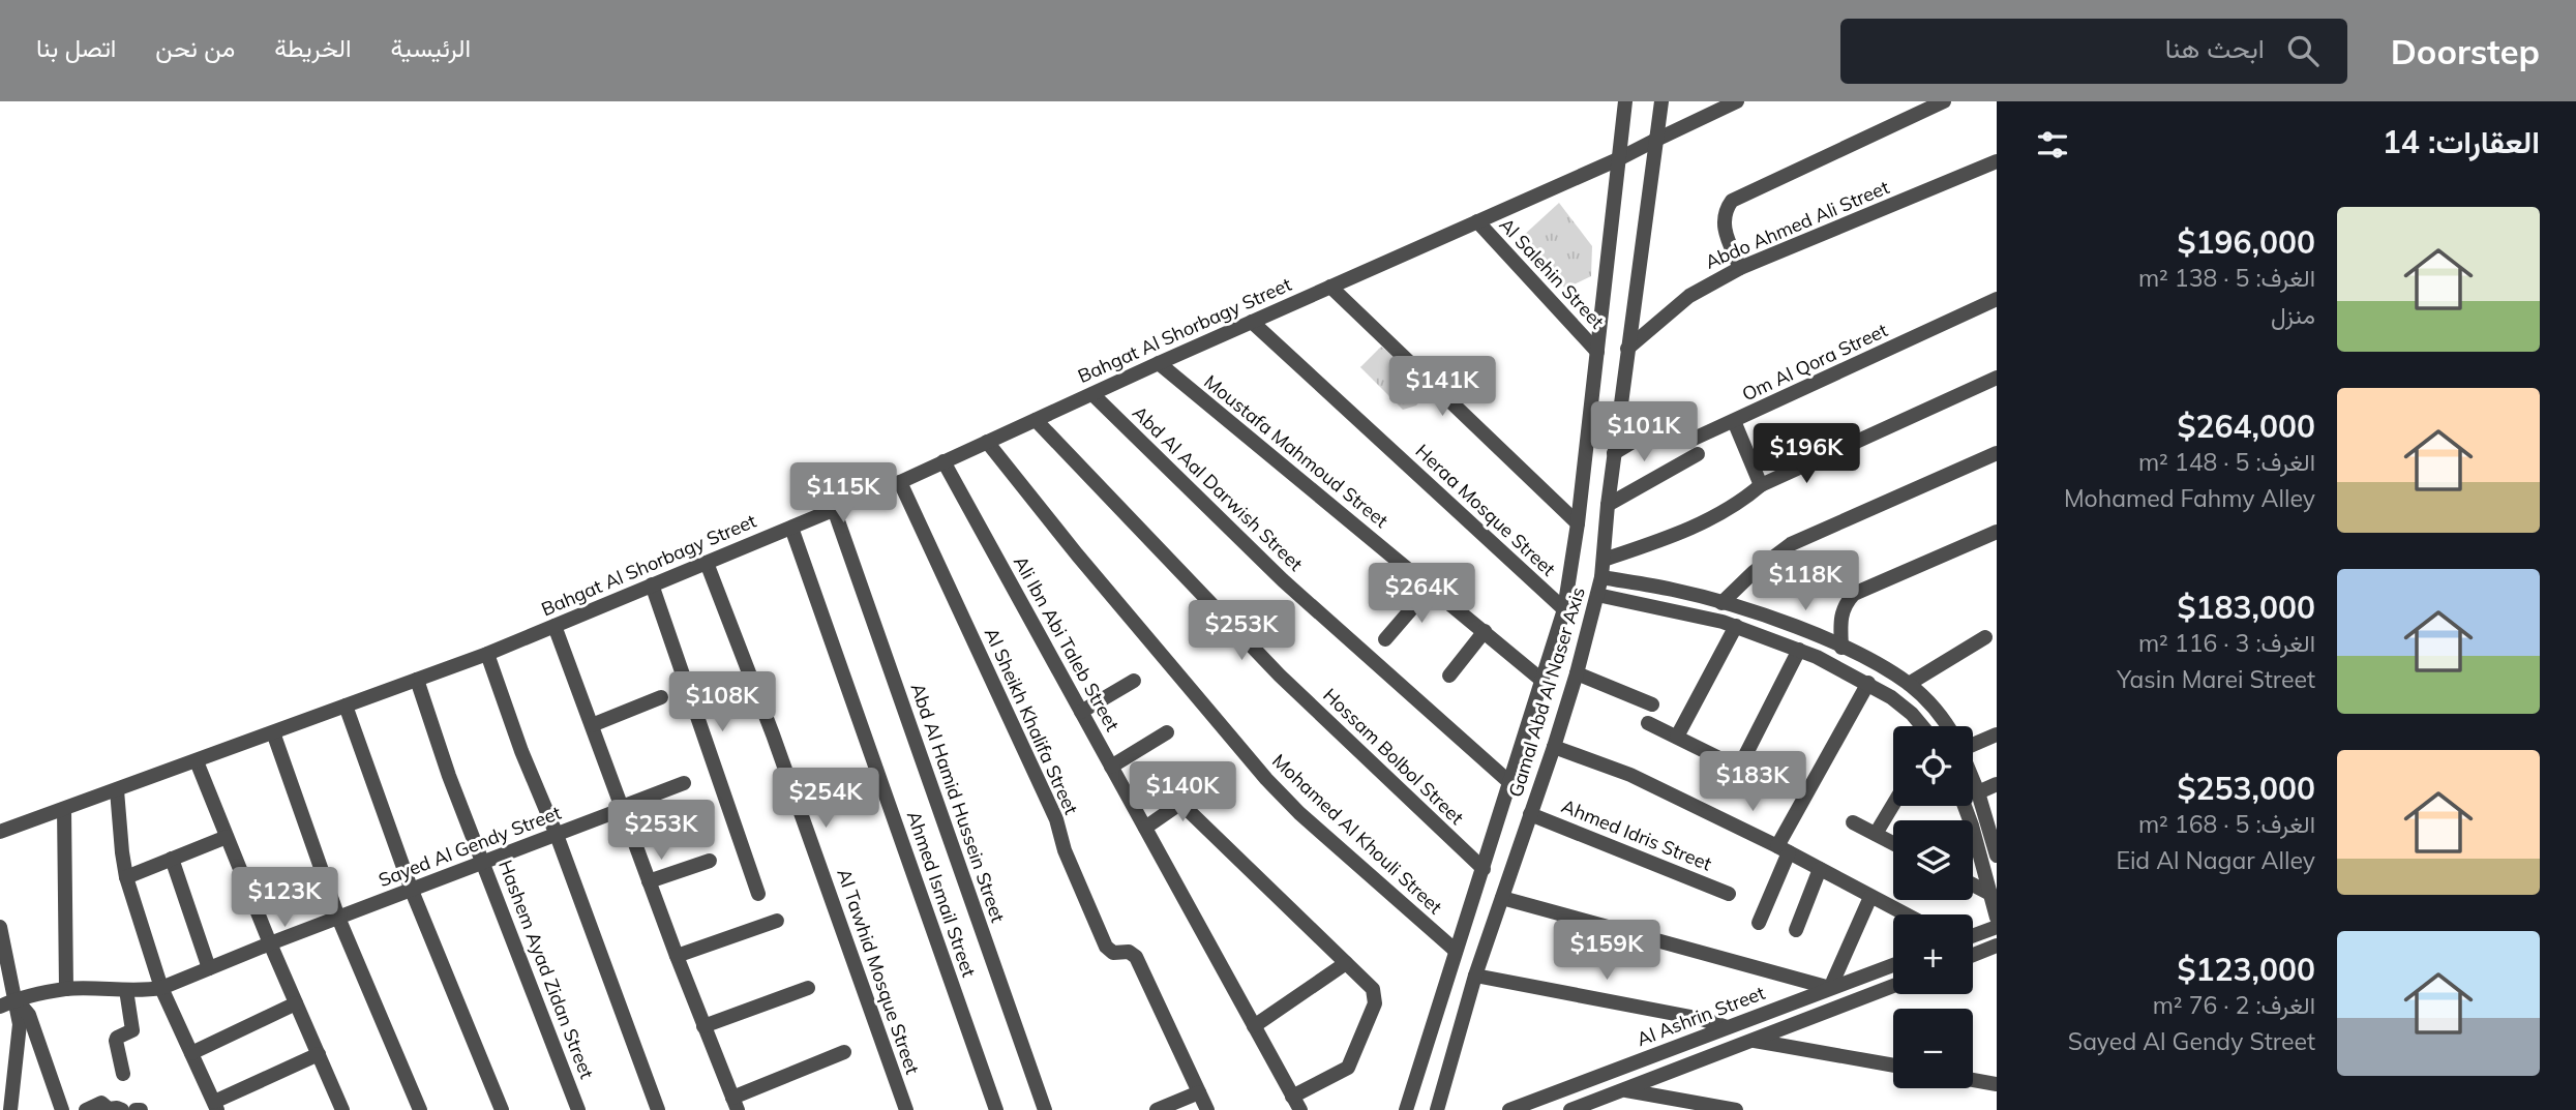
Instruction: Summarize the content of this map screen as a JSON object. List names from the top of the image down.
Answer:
{
  "streets": {
    "street": [
      "Abdo Ahmed Ali Street",
      "Al Salehin Street",
      "Bahgat Al Shorbagy Street",
      "Om Al Qora Street",
      "Moustafa Mahmoud Street",
      "Abd Al Aal Darwish Street",
      "Heraa Mosque Street",
      "Ali Ibn Abi Taleb Street",
      "Gamal Abd Al Naser Axis",
      "Al Sheikh Khalifa Street",
      "Hossam Bolbol Street",
      "Abd Al Hamid Hussein Street",
      "Mohamed Al Khouli Street",
      "Ahmed Idris Street",
      "Sayed Al Gendy Street",
      "Ahmed Ismail Street",
      "Hashem Ayad Zidan Street",
      "Al Tawhid Mosque Street",
      "Al Ashrin Street"
    ]
  },
  "crossings": [
    ["Abdo Ahmed Ali Street", "Gamal Abd Al Naser Axis"],
    ["Al Salehin Street", "Bahgat Al Shorbagy Street"],
    ["Al Salehin Street", "Gamal Abd Al Naser Axis"],
    ["Bahgat Al Shorbagy Street", "Moustafa Mahmoud Street"],
    ["Bahgat Al Shorbagy Street", "Abd Al Aal Darwish Street"],
    ["Bahgat Al Shorbagy Street", "Heraa Mosque Street"],
    ["Bahgat Al Shorbagy Street", "Ali Ibn Abi Taleb Street"],
    ["Bahgat Al Shorbagy Street", "Gamal Abd Al Naser Axis"],
    ["Bahgat Al Shorbagy Street", "Al Sheikh Khalifa Street"],
    ["Bahgat Al Shorbagy Street", "Hossam Bolbol Street"],
    ["Bahgat Al Shorbagy Street", "Abd Al Hamid Hussein Street"],
    ["Bahgat Al Shorbagy Street", "Mohamed Al Khouli Street"],
    ["Bahgat Al Shorbagy Street", "Ahmed Ismail Street"],
    ["Bahgat Al Shorbagy Street", "Hashem Ayad Zidan Street"],
    ["Bahgat Al Shorbagy Street", "Al Tawhid Mosque Street"],
    ["Om Al Qora Street", "Gamal Abd Al Naser Axis"],
    ["Moustafa Mahmoud Street", "Gamal Abd Al Naser Axis"],
    ["Abd Al Aal Darwish Street", "Gamal Abd Al Naser Axis"],
    ["Heraa Mosque Street", "Gamal Abd Al Naser Axis"],
    ["Gamal Abd Al Naser Axis", "Hossam Bolbol Street"],
    ["Gamal Abd Al Naser Axis", "Mohamed Al Khouli Street"],
    ["Gamal Abd Al Naser Axis", "Ahmed Idris Street"],
    ["Sayed Al Gendy Street", "Hashem Ayad Zidan Street"]
  ],
  "page": {
    "header": "Doorstep",
    "search": "ابحث هنا",
    "nav": [
      "الرئيسية",
      "الخريطة",
      "من نحن",
      "اتصل بنا"
    ],
    "heading": "العقارات: 14",
    "list": [
      {
        "name": "$196,000",
        "note": "الغرف: 5 · 138 m² · منزل"
      },
      {
        "name": "$264,000",
        "note": "الغرف: 5 · 148 m² · Mohamed Fahmy Alley"
      },
      {
        "name": "$183,000",
        "note": "الغرف: 3 · 116 m² · Yasin Marei Street"
      },
      {
        "name": "$253,000",
        "note": "الغرف: 5 · 168 m² · Eid Al Nagar Alley"
      },
      {
        "name": "$123,000",
        "note": "الغرف: 2 · 76 m² · Sayed Al Gendy Street"
      }
    ],
    "price": [
      "$141K",
      "$101K",
      "$196K",
      "$115K",
      "$118K",
      "$264K",
      "$253K",
      "$108K",
      "$183K",
      "$140K",
      "$254K",
      "$253K",
      "$123K",
      "$159K"
    ],
    "map_buttons": ["+", "−"]
  }
}
